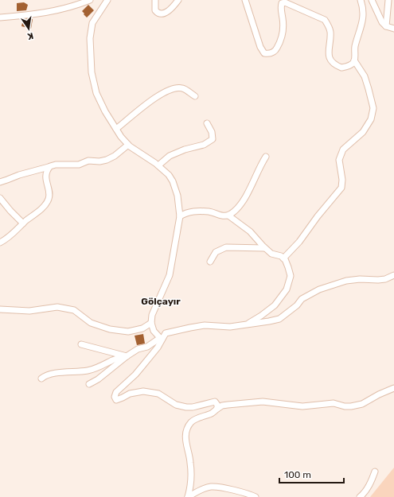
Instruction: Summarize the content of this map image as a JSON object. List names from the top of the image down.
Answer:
{
  "districts": ["Gölçayır"],
  "scale_bar": "100 m",
  "north": "bottom"
}
